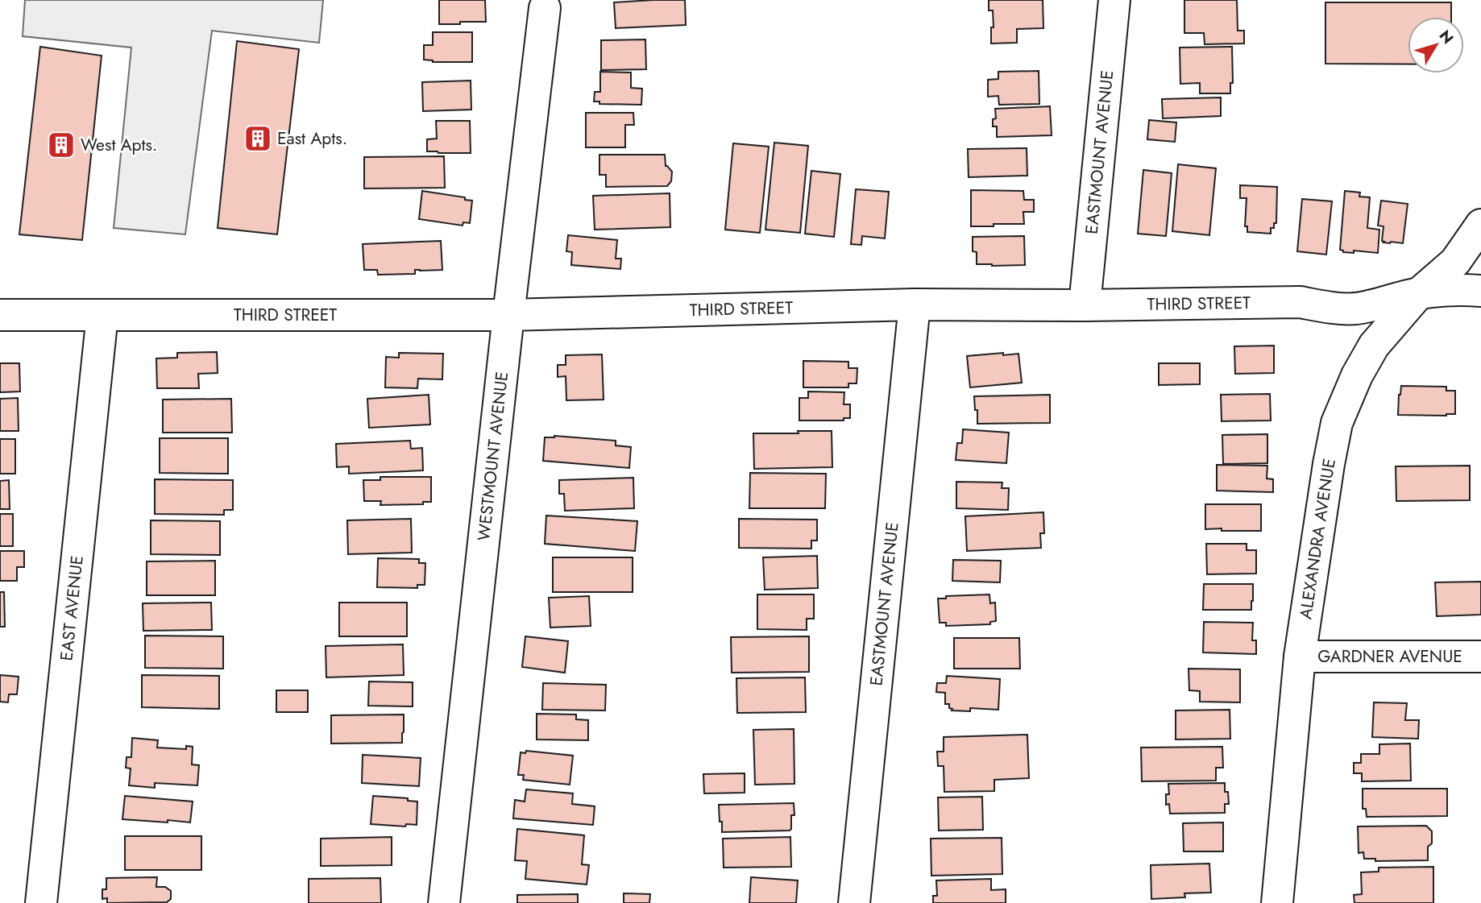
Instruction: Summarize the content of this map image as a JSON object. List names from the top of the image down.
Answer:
{
  "streets": {
    "street": [
      "EASTMOUNT AVENUE",
      "THIRD STREET",
      "WESTMOUNT AVENUE",
      "ALEXANDRA AVENUE",
      "EAST AVENUE",
      "GARDNER AVENUE"
    ]
  },
  "crossings": [
    ["EASTMOUNT AVENUE", "THIRD STREET"],
    ["THIRD STREET", "WESTMOUNT AVENUE"],
    ["THIRD STREET", "ALEXANDRA AVENUE"],
    ["THIRD STREET", "EAST AVENUE"],
    ["ALEXANDRA AVENUE", "GARDNER AVENUE"]
  ],
  "places": {
    "building": ["East Apts.", "West Apts."]
  },
  "north": "top right"
}
